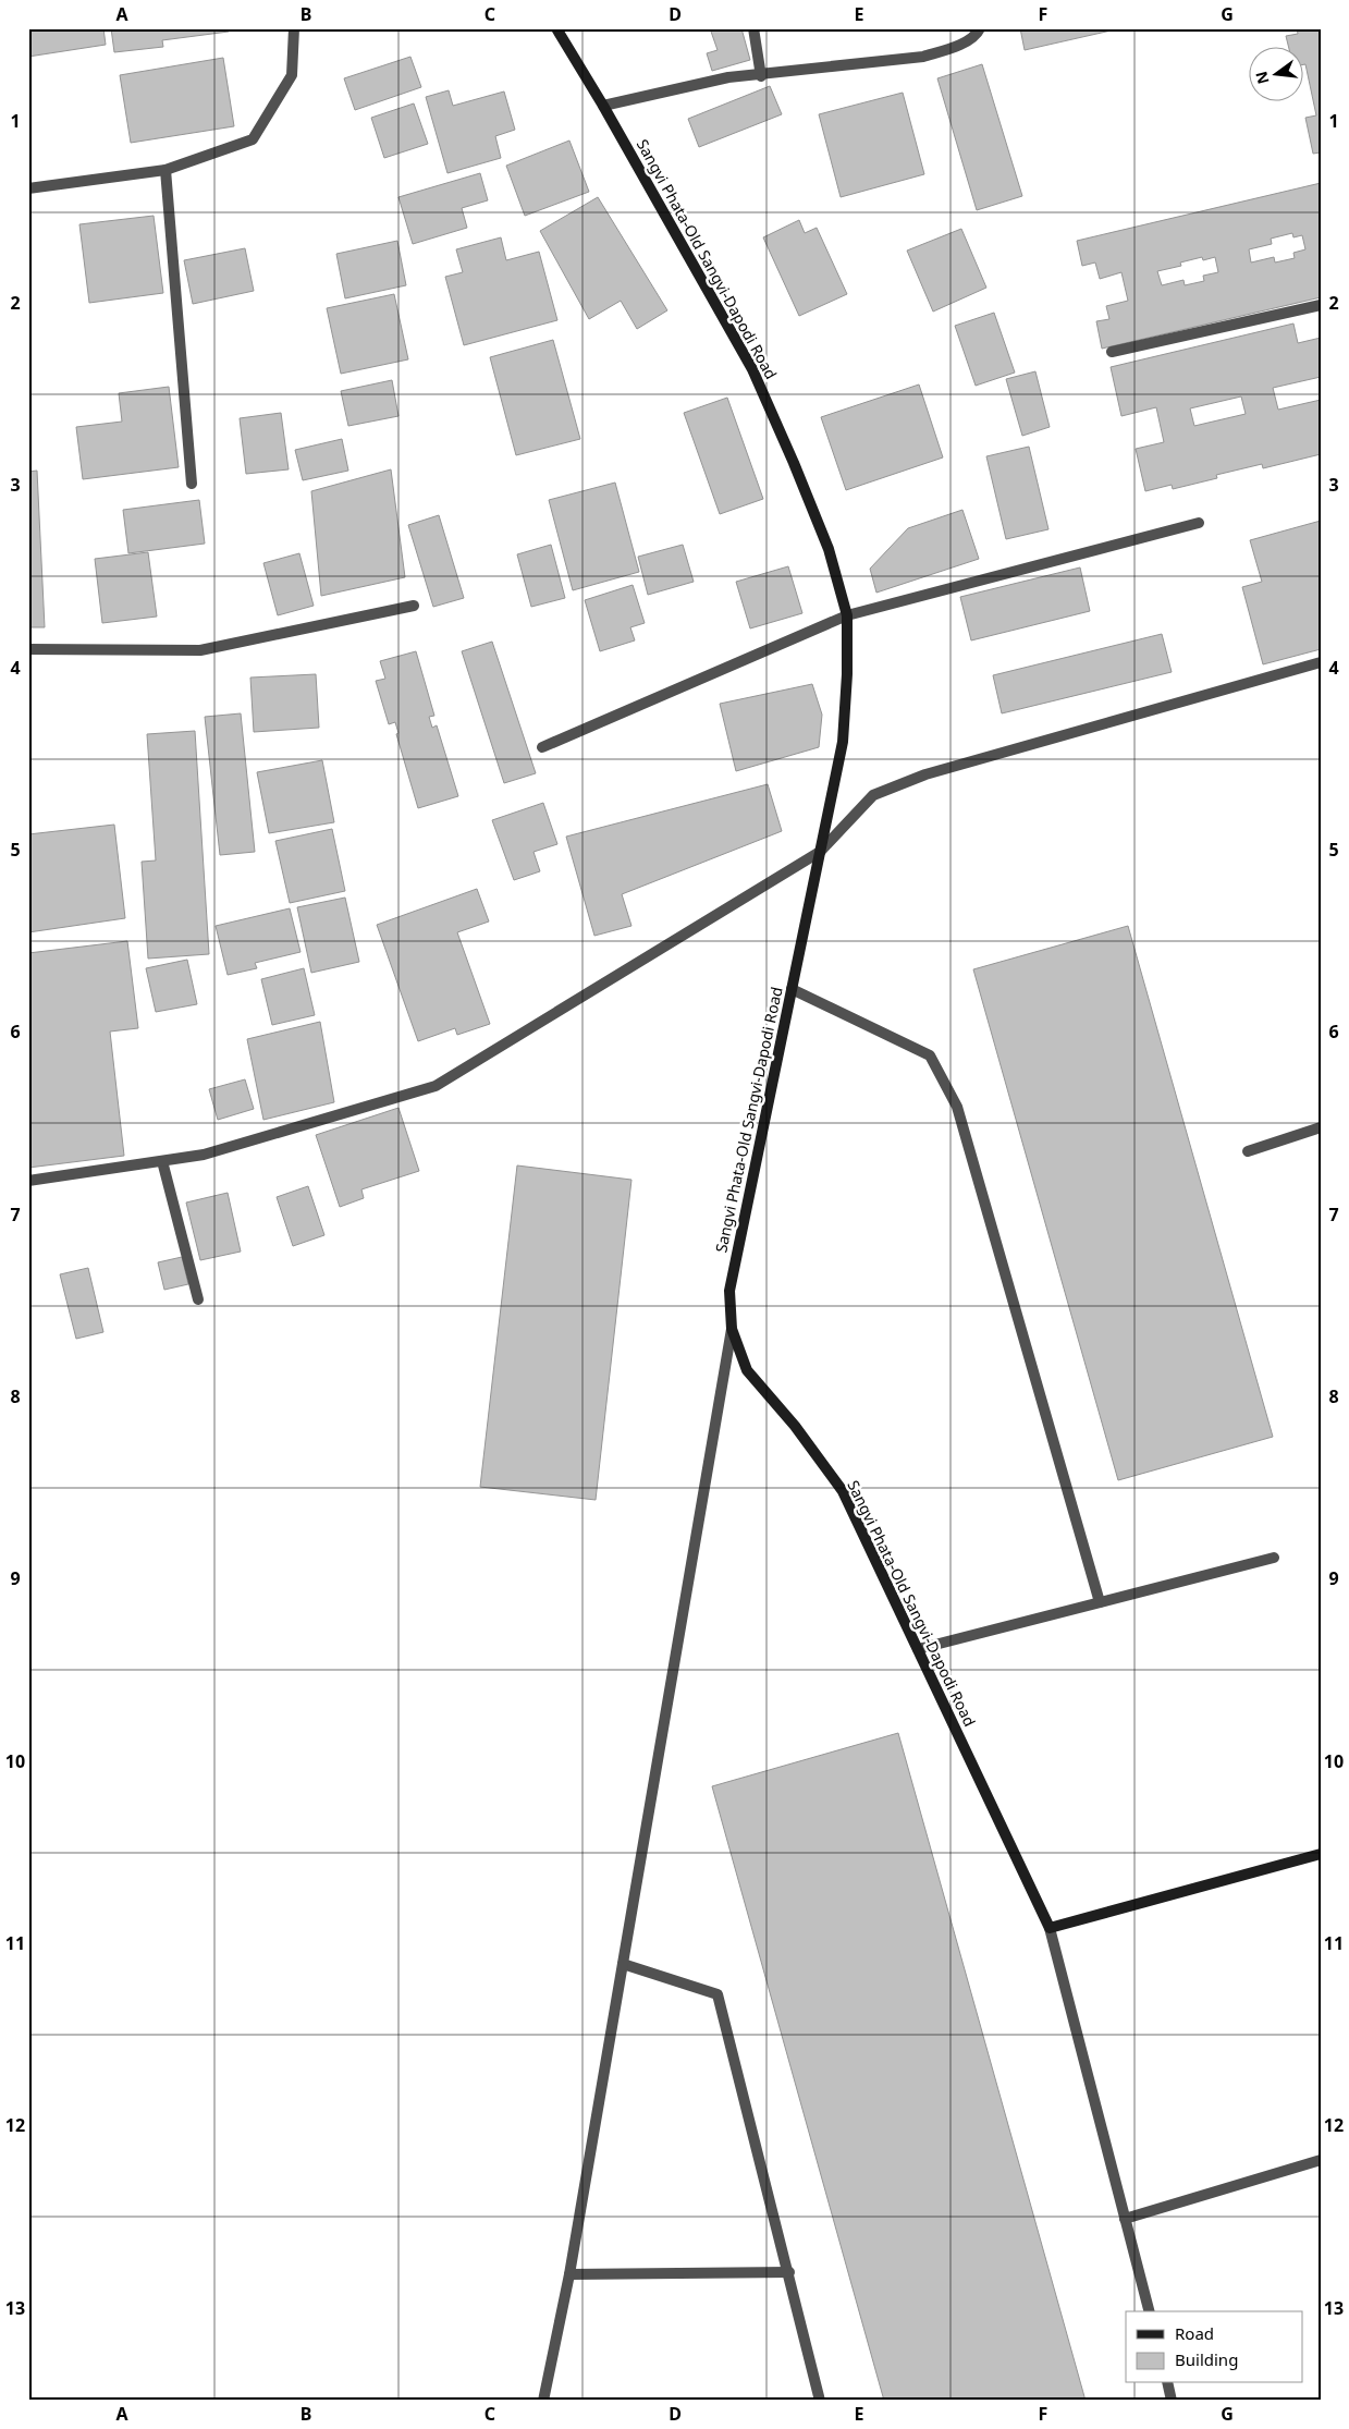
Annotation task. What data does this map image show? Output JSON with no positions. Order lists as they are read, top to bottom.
{
  "streets": {
    "main road": ["Sangvi Phata-Old Sangvi-Dapodi Road"]
  },
  "legend": ["Road", "Building"],
  "north": "left",
  "grid": {
    "columns": [
      "A",
      "B",
      "C",
      "D",
      "E",
      "F",
      "G"
    ],
    "rows": [
      "1",
      "2",
      "3",
      "4",
      "5",
      "6",
      "7",
      "8",
      "9",
      "10",
      "11",
      "12",
      "13"
    ]
  }
}
